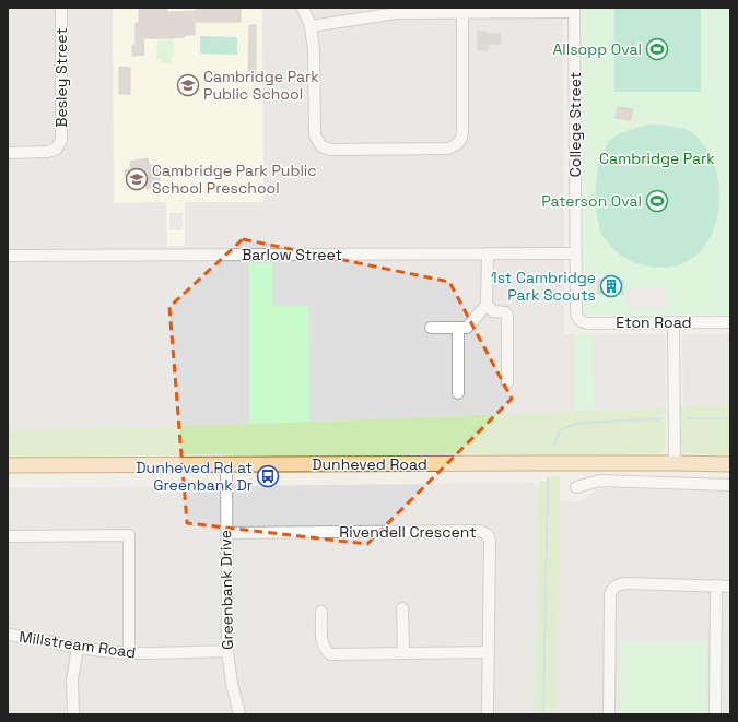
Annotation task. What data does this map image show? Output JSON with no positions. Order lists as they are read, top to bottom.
{
  "streets": {
    "main road": ["Dunheved Road"],
    "street": [
      "Besley Street",
      "College Street",
      "Barlow Street",
      "Eton Road",
      "Rivendell Crescent",
      "Greenbank Drive",
      "Millstream Road"
    ]
  },
  "crossings": [
    ["College Street", "Barlow Street"],
    ["College Street", "Eton Road"],
    ["Dunheved Road", "Greenbank Drive"],
    ["Rivendell Crescent", "Greenbank Drive"],
    ["Greenbank Drive", "Millstream Road"]
  ],
  "parks": ["Cambridge Park"],
  "places": {
    "sports": ["Allsopp Oval", "Paterson Oval"],
    "school or university": ["Cambridge Park Public School", "Cambridge Park Public School Preschool"],
    "building": ["1st Cambridge Park Scouts"],
    "bus stop": ["Dunheved Rd at Greenbank Dr"]
  }
}
